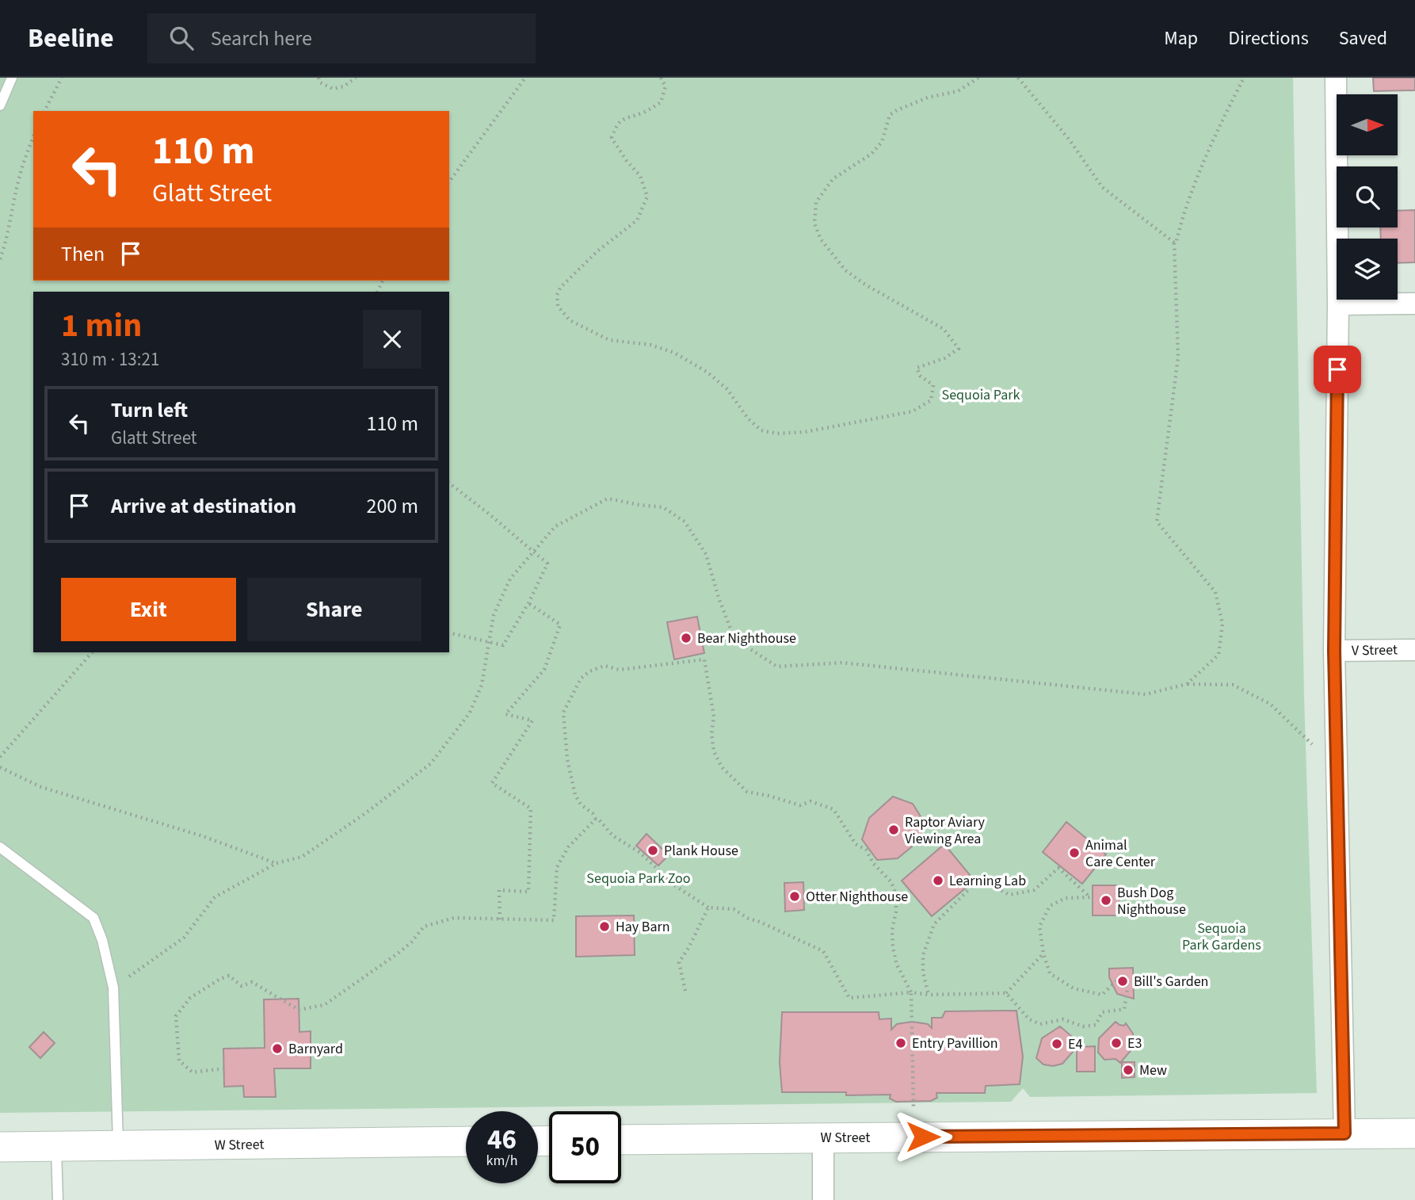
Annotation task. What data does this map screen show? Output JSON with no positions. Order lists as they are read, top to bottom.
{
  "streets": {
    "main road": ["W Street"],
    "street": ["V Street"]
  },
  "parks": ["Sequoia Park", "Sequoia Park Zoo", "Sequoia Park Gardens"],
  "places": [
    "Bear Nighthouse",
    "Raptor Aviary Viewing Area",
    "Plank House",
    "Animal Care Center",
    "Learning Lab",
    "Otter Nighthouse",
    "Bush Dog Nighthouse",
    "Hay Barn",
    "Bill's Garden",
    "Entry Pavillion",
    "E3",
    "E4",
    "Barnyard",
    "Mew"
  ],
  "north": "right",
  "page": {
    "header": "Beeline",
    "search": "Search here",
    "nav": ["Map", "Directions", "Saved"],
    "turn": ["110 m", "Glatt Street"],
    "then": "Then",
    "heading": ["1 min", "310 m · 13:21"],
    "list": [
      {
        "name": "Turn left",
        "note": "Glatt Street",
        "value": "110 m"
      },
      {
        "name": "Arrive at destination",
        "value": "200 m"
      }
    ],
    "buttons": ["Exit", "Share"],
    "speed": "46 km/h",
    "limit": "50"
  }
}
